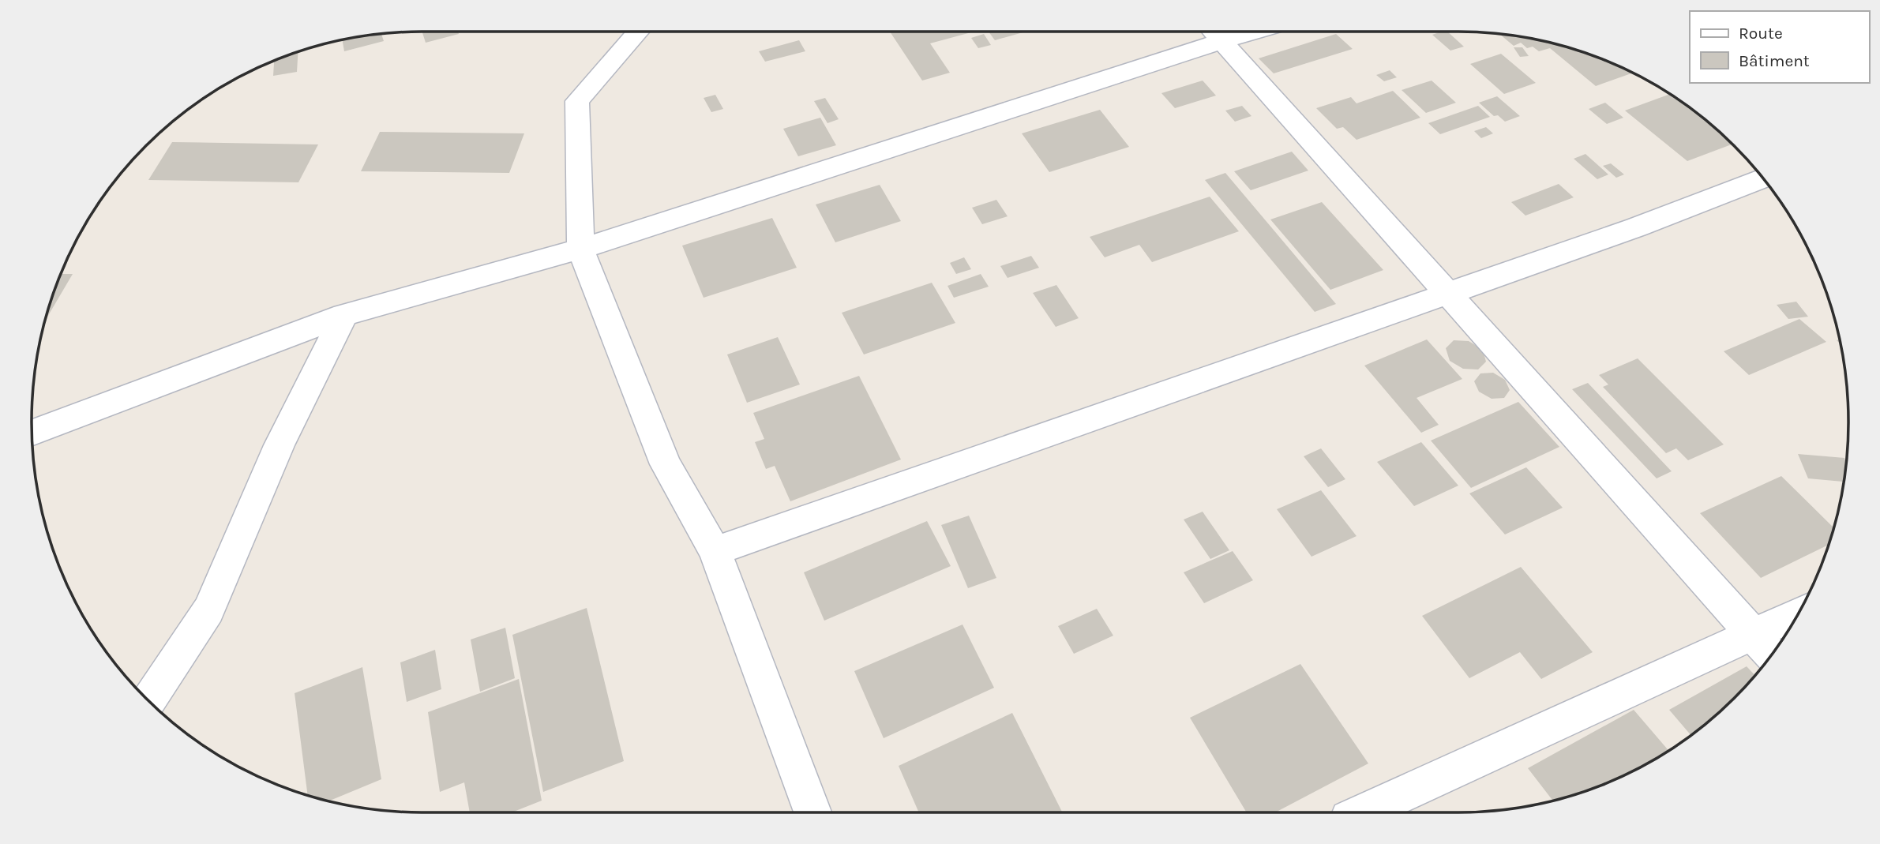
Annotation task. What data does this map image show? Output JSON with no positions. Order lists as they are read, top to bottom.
{
  "legend": ["Route", "Bâtiment"]
}
